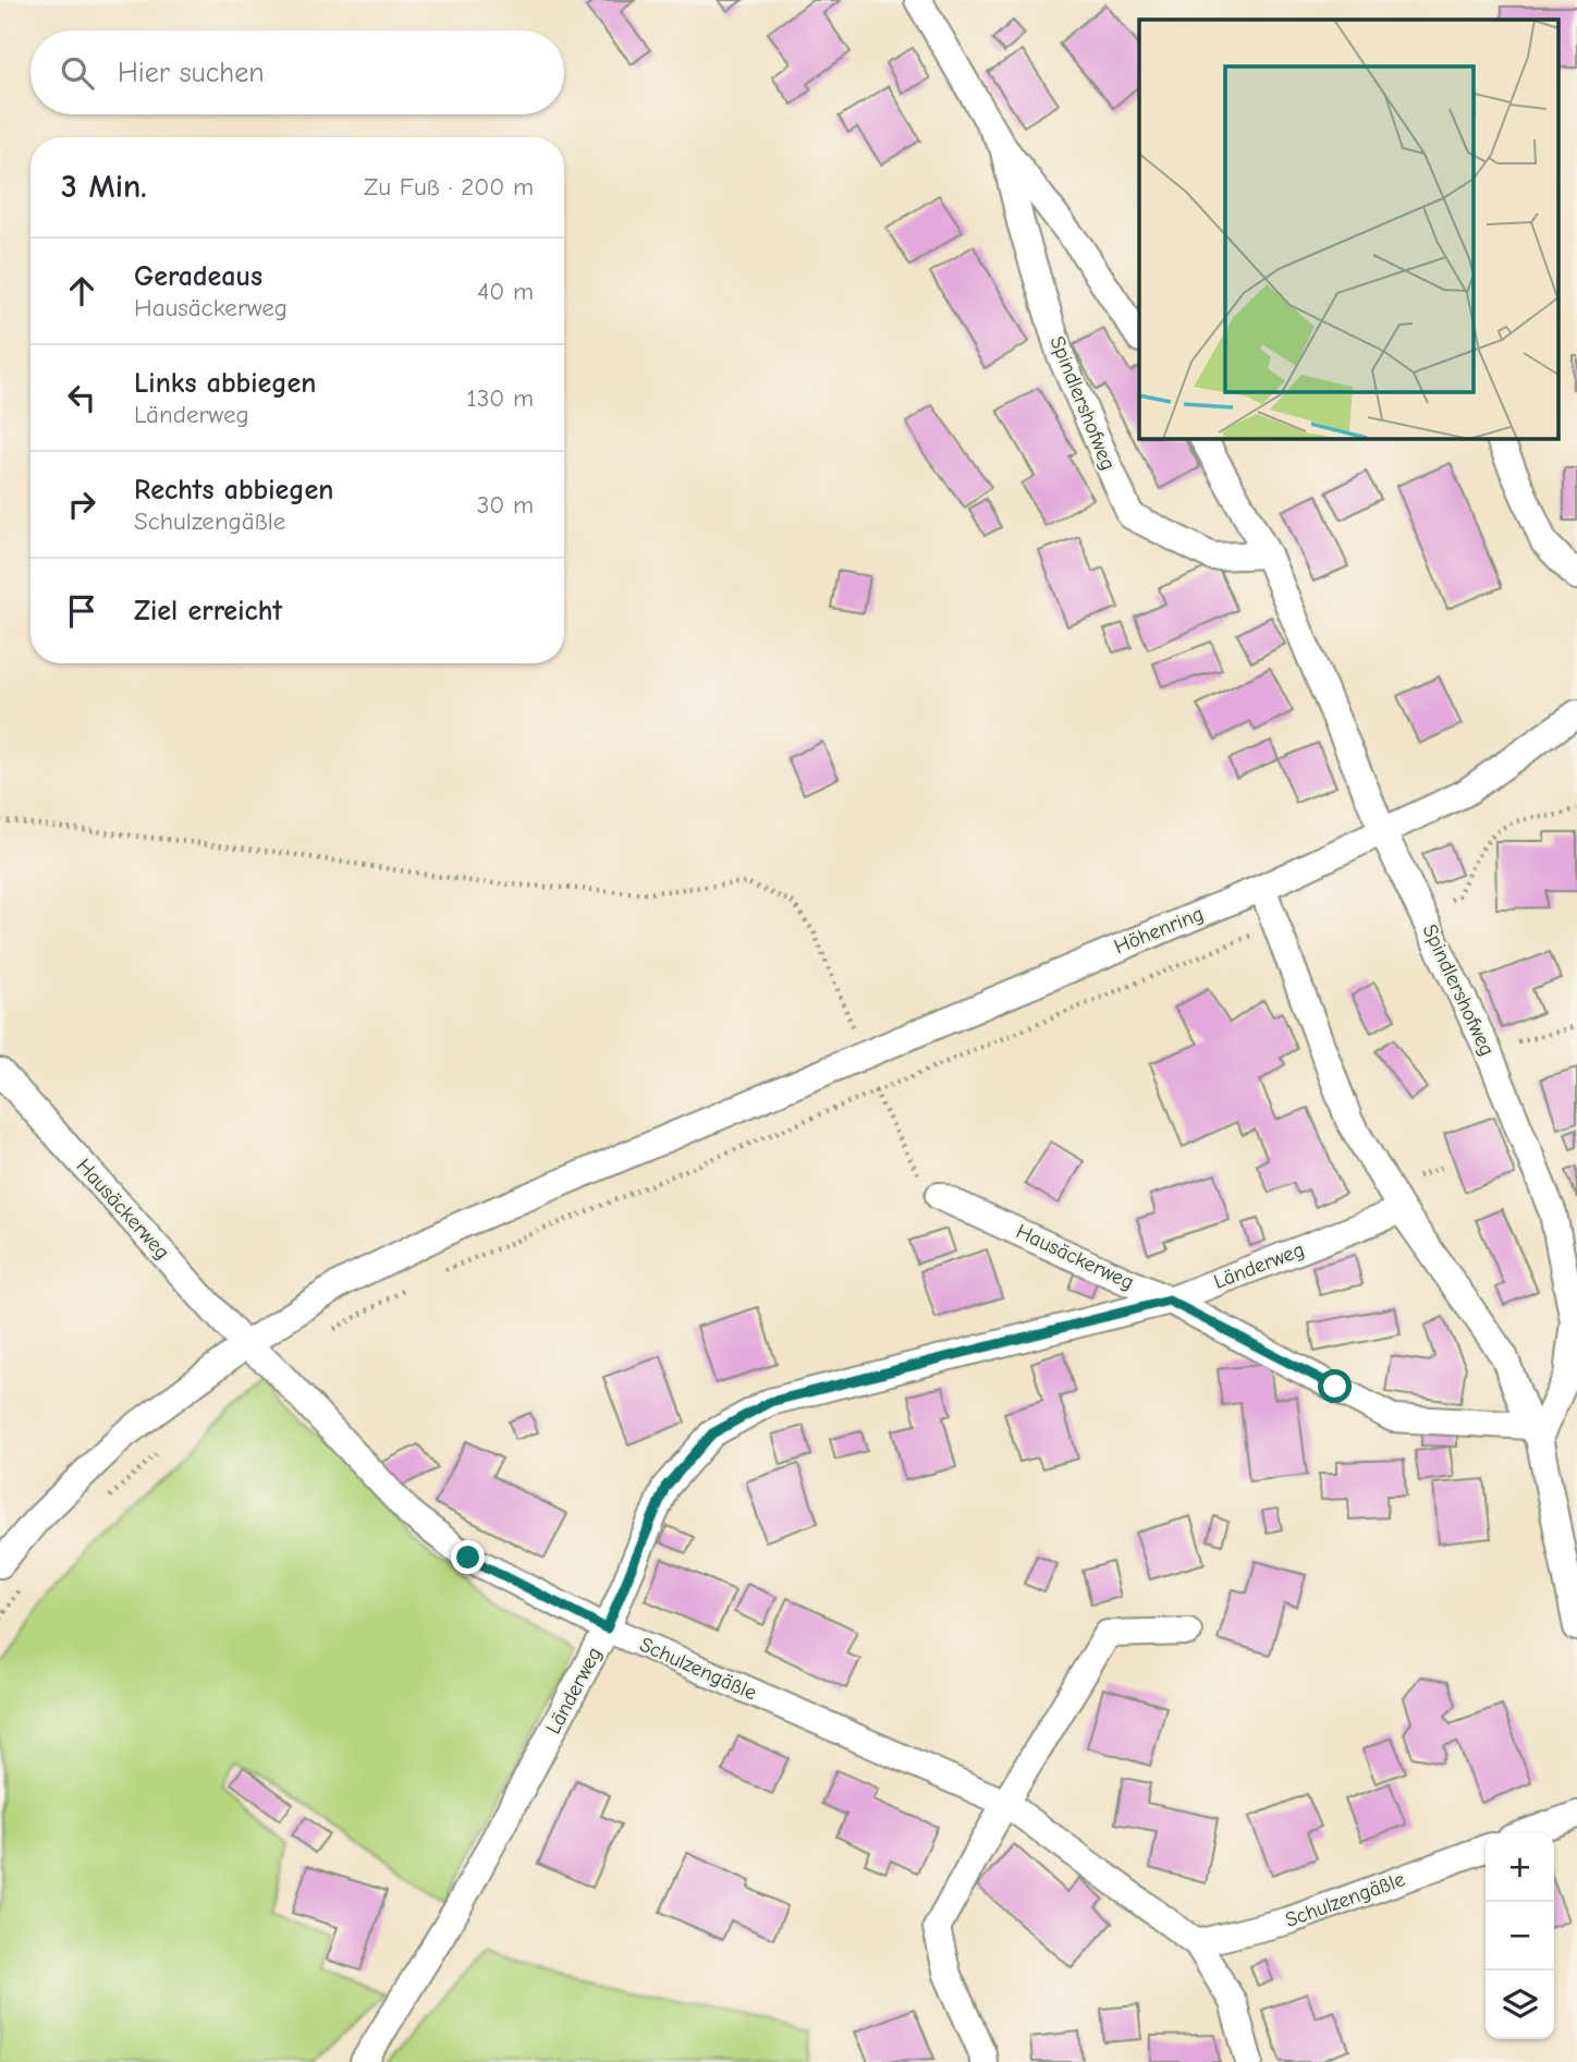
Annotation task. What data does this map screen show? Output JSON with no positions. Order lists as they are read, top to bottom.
{
  "streets": {
    "street": [
      "Spindlershofweg",
      "Höhenring",
      "Hausäckerweg",
      "Länderweg",
      "Schulzengäßle"
    ]
  },
  "crossings": [
    ["Spindlershofweg", "Höhenring"],
    ["Spindlershofweg", "Hausäckerweg"],
    ["Höhenring", "Hausäckerweg"],
    ["Höhenring", "Schulzengäßle"],
    ["Hausäckerweg", "Länderweg"],
    ["Hausäckerweg", "Schulzengäßle"],
    ["Länderweg", "Schulzengäßle"]
  ],
  "page": {
    "search": "Hier suchen",
    "heading": ["3 Min.", "Zu Fuß · 200 m"],
    "list": [
      ["Geradeaus", "Hausäckerweg", "40 m"],
      ["Links abbiegen", "Länderweg", "130 m"],
      ["Rechts abbiegen", "Schulzengäßle", "30 m"],
      "Ziel erreicht"
    ],
    "map_buttons": ["+", "−"]
  }
}
